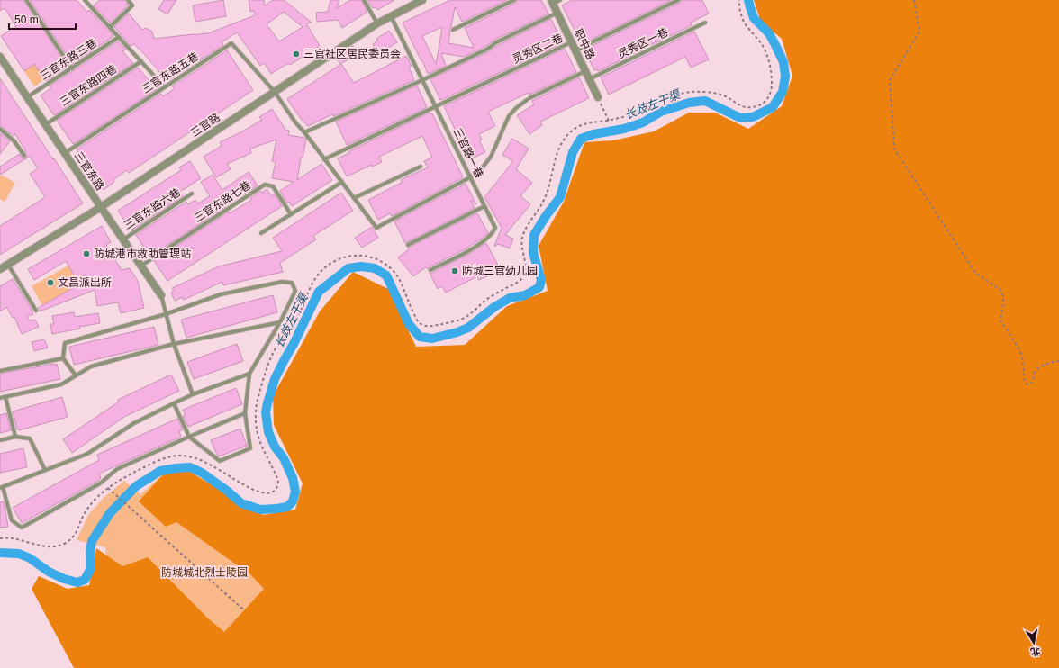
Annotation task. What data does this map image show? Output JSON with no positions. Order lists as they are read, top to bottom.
{
  "streets": {
    "street": ["职中路", "三官路", "三官东路"],
    "lane": [
      "灵秀区一巷",
      "灵秀区二巷",
      "三官东路三巷",
      "三官东路五巷",
      "三官东路四巷",
      "三官路一巷",
      "三官东路七巷",
      "三官东路六巷"
    ]
  },
  "crossings": [
    ["灵秀区一巷", "职中路"],
    ["职中路", "灵秀区二巷"],
    ["灵秀区二巷", "三官路一巷"],
    ["三官东路三巷", "三官东路"],
    ["三官东路五巷", "三官路"],
    ["三官东路五巷", "三官东路"],
    ["三官东路四巷", "三官东路"],
    ["三官路", "三官路一巷"],
    ["三官路", "三官东路"],
    ["三官东路", "三官东路七巷"],
    ["三官东路", "三官东路六巷"]
  ],
  "water": ["长歧左干渠"],
  "parks": ["防城城北烈士陵园"],
  "places": [
    "三官社区居民委员会",
    "防城港市救助管理站",
    "防城三官幼儿园",
    "文昌派出所"
  ],
  "scale_bar": "50 m",
  "north": "bottom"
}
